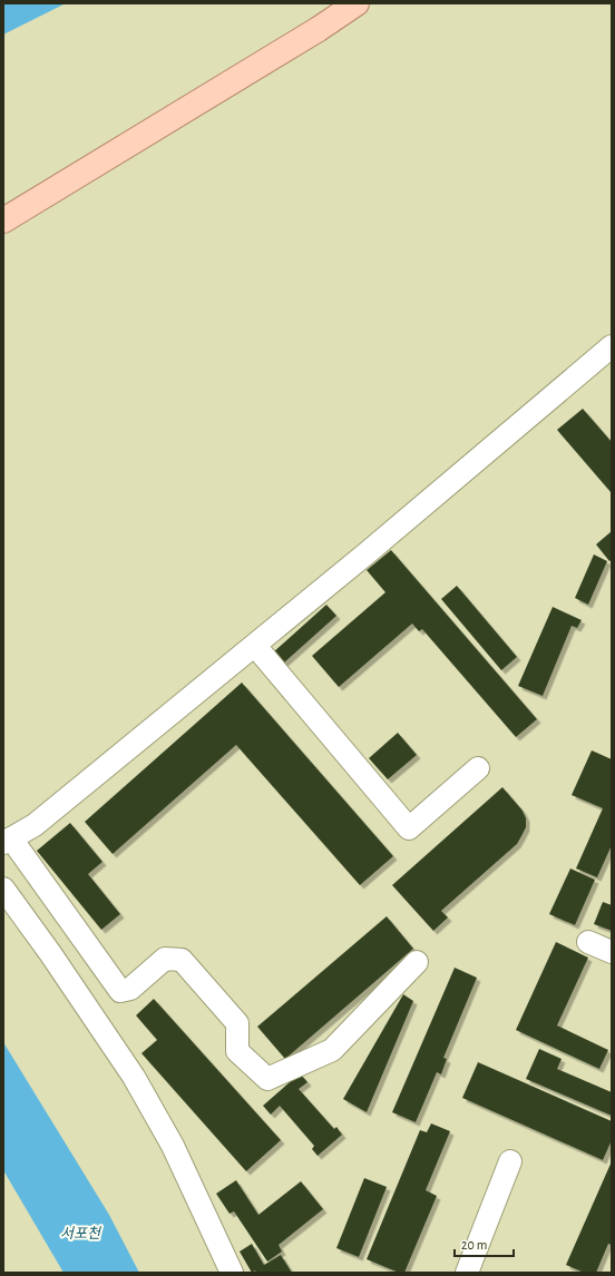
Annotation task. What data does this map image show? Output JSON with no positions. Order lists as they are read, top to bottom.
{
  "water": ["서포천"],
  "scale_bar": "20 m"
}
